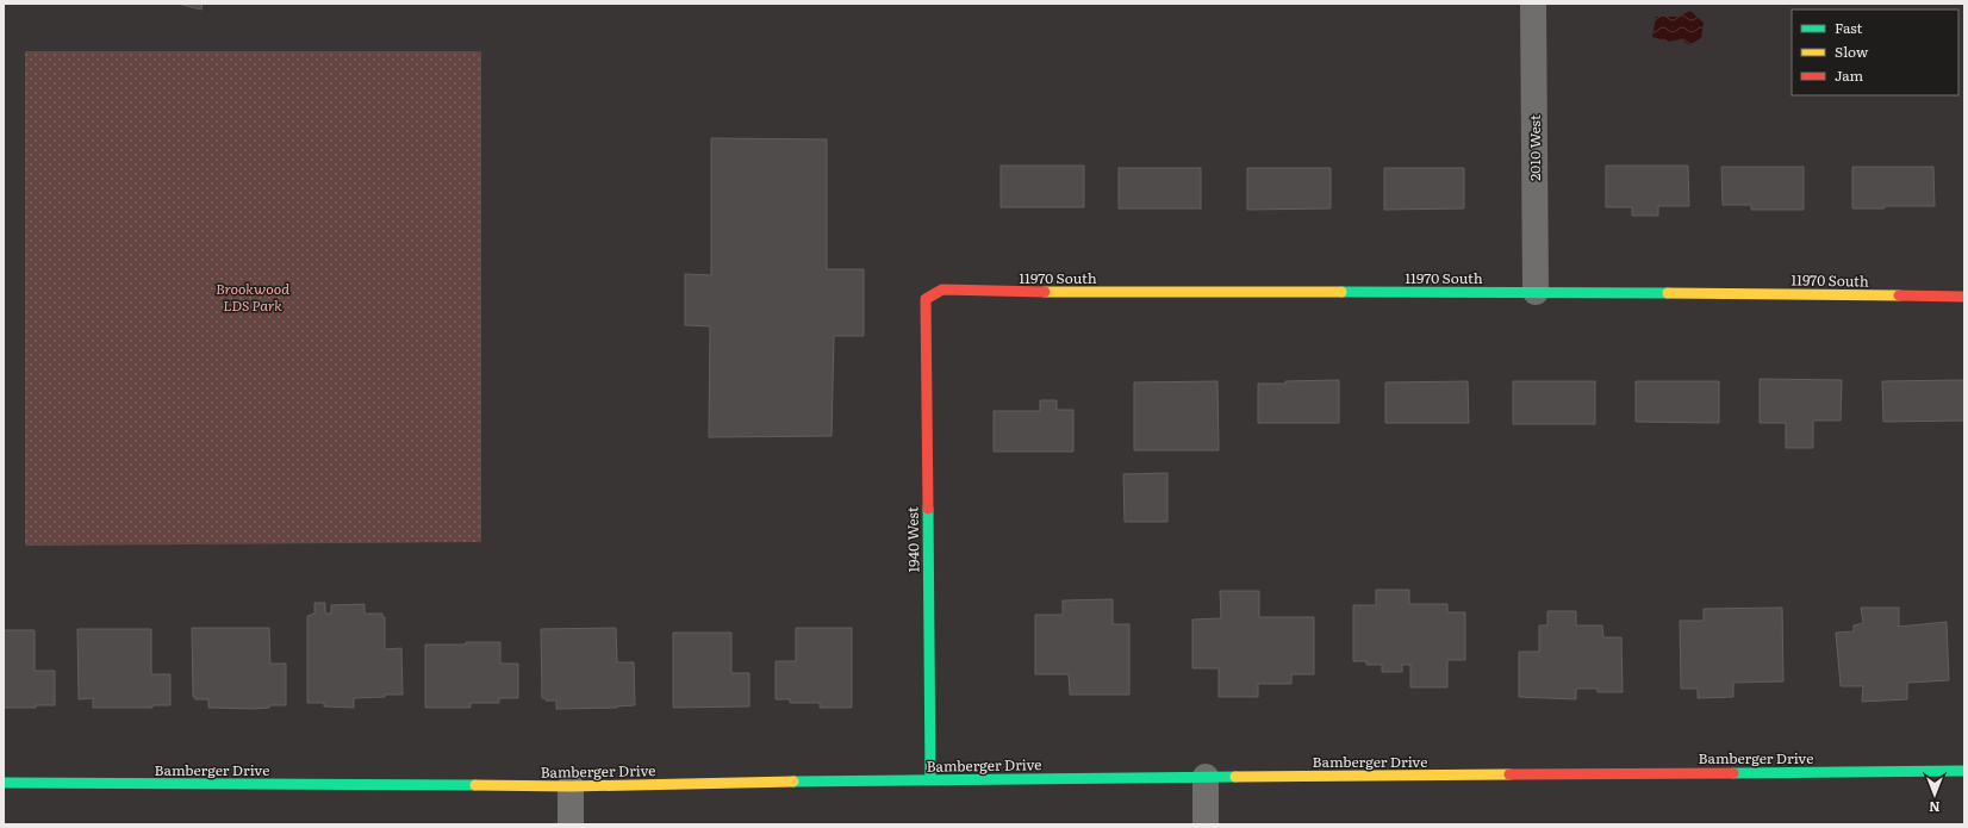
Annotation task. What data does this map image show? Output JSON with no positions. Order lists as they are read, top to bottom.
{
  "streets": {
    "street": [
      "2010 West",
      "11970 South",
      "1940 West",
      "Bamberger Drive"
    ]
  },
  "crossings": [
    ["2010 West", "11970 South"],
    ["11970 South", "1940 West"],
    ["1940 West", "Bamberger Drive"]
  ],
  "parks": ["Brookwood LDS Park"],
  "legend": ["Fast", "Slow", "Jam"],
  "north": "bottom"
}
